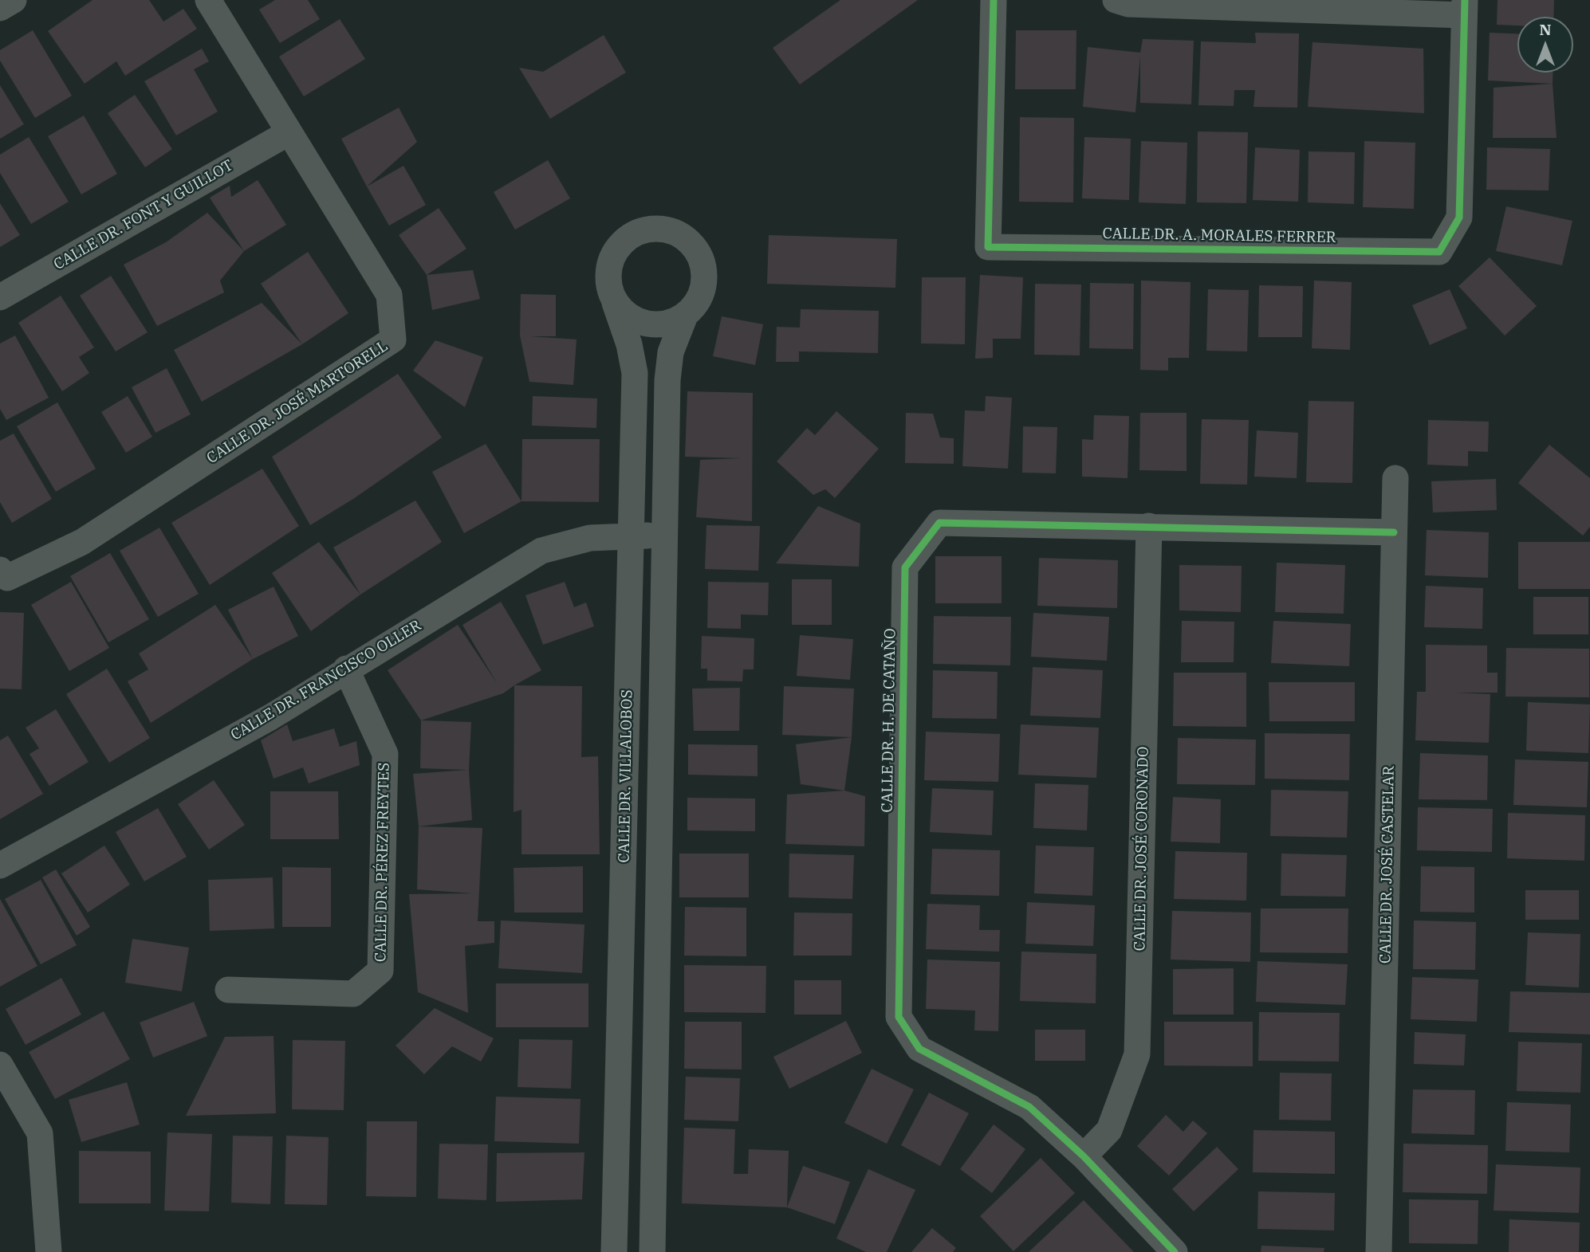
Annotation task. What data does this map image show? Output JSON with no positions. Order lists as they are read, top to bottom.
{
  "streets": {
    "street": [
      "CALLE DR. FONT Y GUILLOT",
      "CALLE DR. A. MORALES FERRER",
      "CALLE DR. JOSÉ MARTORELL",
      "CALLE DR. FRANCISCO OLLER",
      "CALLE DR. H. DE CATAÑO",
      "CALLE DR. VILLALOBOS",
      "CALLE DR. JOSÉ CORONADO",
      "CALLE DR. PÉREZ FREYTES",
      "CALLE DR. JOSÉ CASTELAR"
    ]
  },
  "crossings": [
    ["CALLE DR. FONT Y GUILLOT", "CALLE DR. JOSÉ MARTORELL"],
    ["CALLE DR. FRANCISCO OLLER", "CALLE DR. VILLALOBOS"],
    ["CALLE DR. FRANCISCO OLLER", "CALLE DR. PÉREZ FREYTES"],
    ["CALLE DR. H. DE CATAÑO", "CALLE DR. JOSÉ CORONADO"],
    ["CALLE DR. H. DE CATAÑO", "CALLE DR. JOSÉ CASTELAR"]
  ],
  "north": "top"
}
